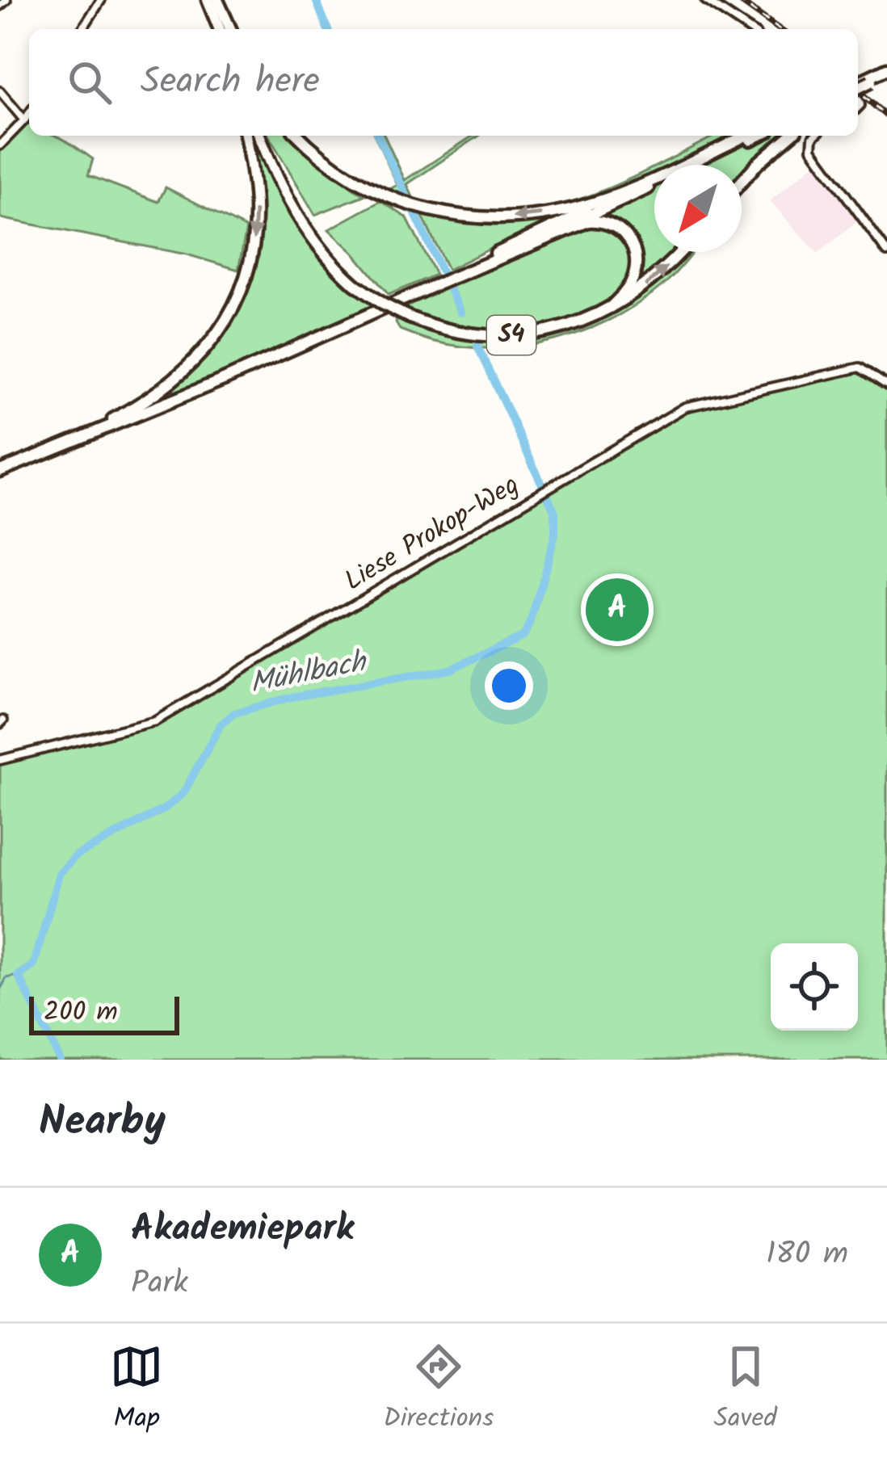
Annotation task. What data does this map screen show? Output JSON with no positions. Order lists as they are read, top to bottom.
{
  "streets": {
    "highway": ["S4"],
    "street": ["Liese Prokop-Weg"]
  },
  "water": ["Mühlbach"],
  "scale_bar": "200 m",
  "north": "bottom left",
  "page": {
    "search": "Search here",
    "pins": "A",
    "scale": "200 m",
    "heading": "Nearby",
    "list": [
      {
        "mark": "A",
        "name": "Akademiepark",
        "note": "Park",
        "value": "180 m"
      }
    ],
    "nav": ["Map", "Directions", "Saved"]
  }
}
